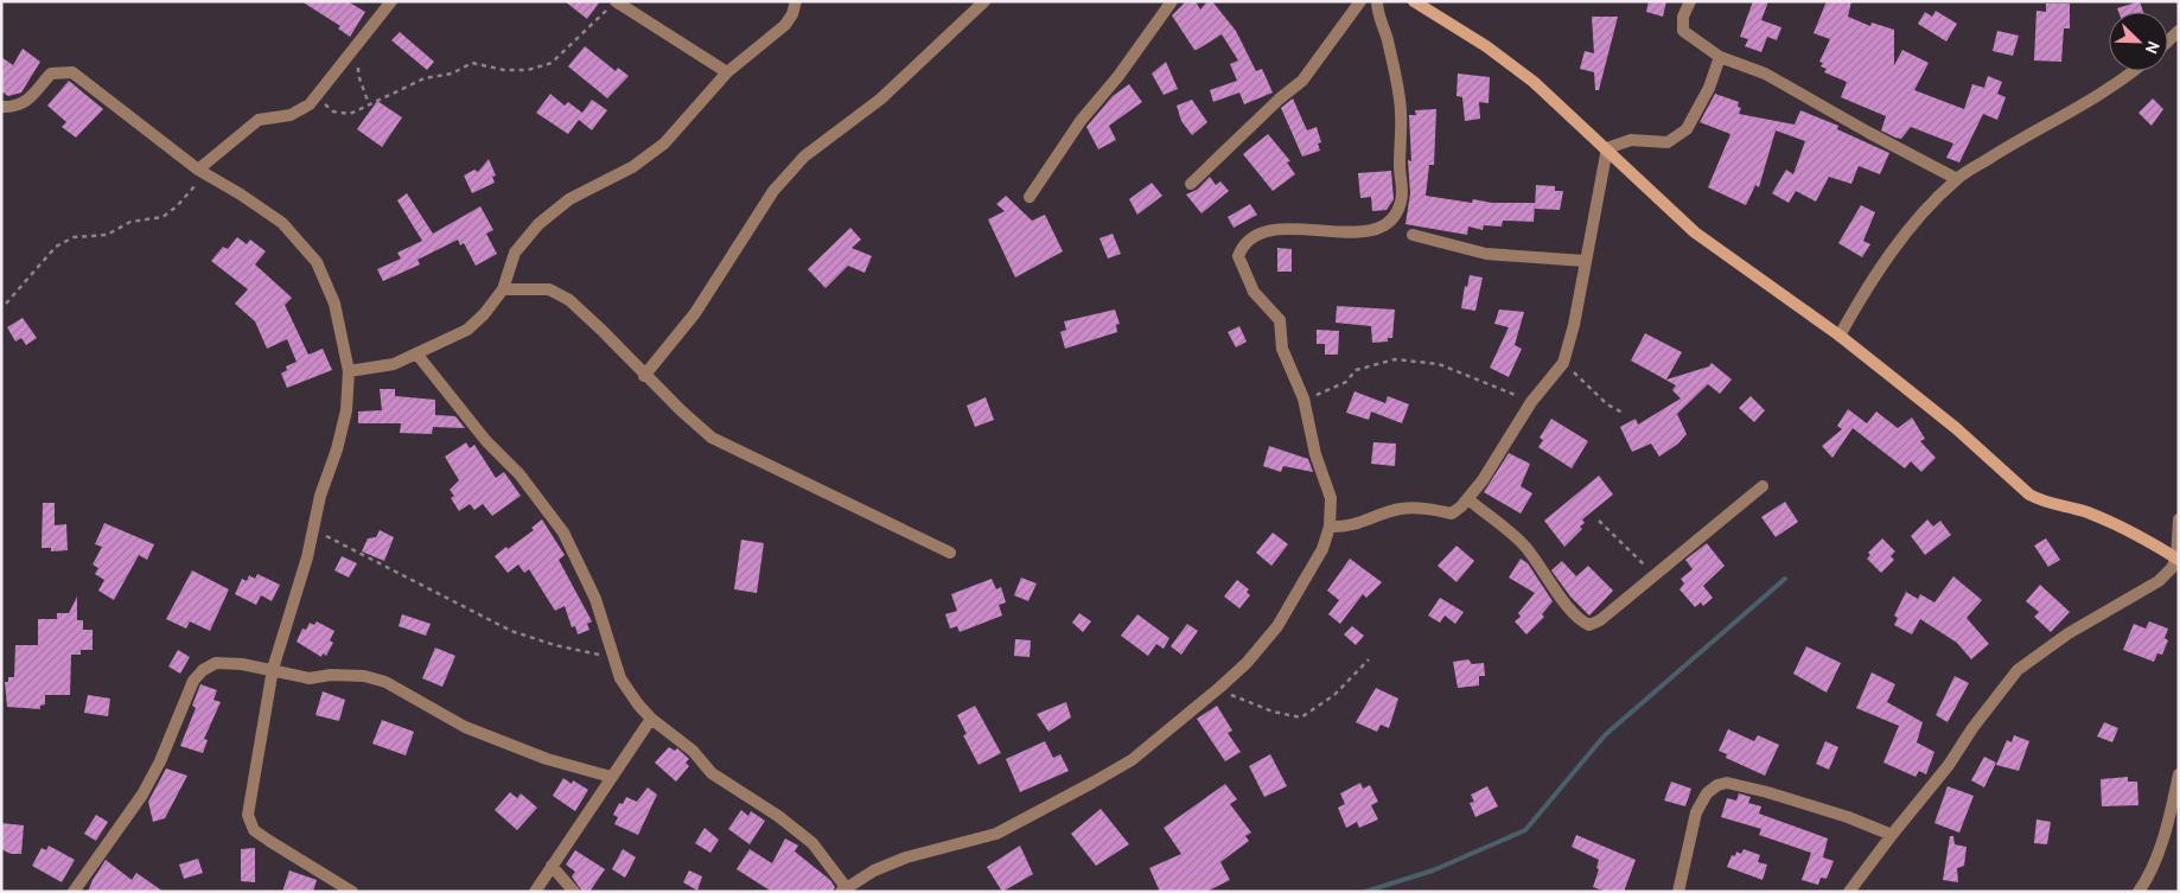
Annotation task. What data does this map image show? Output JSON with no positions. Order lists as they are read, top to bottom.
{
  "north": "bottom right"
}
